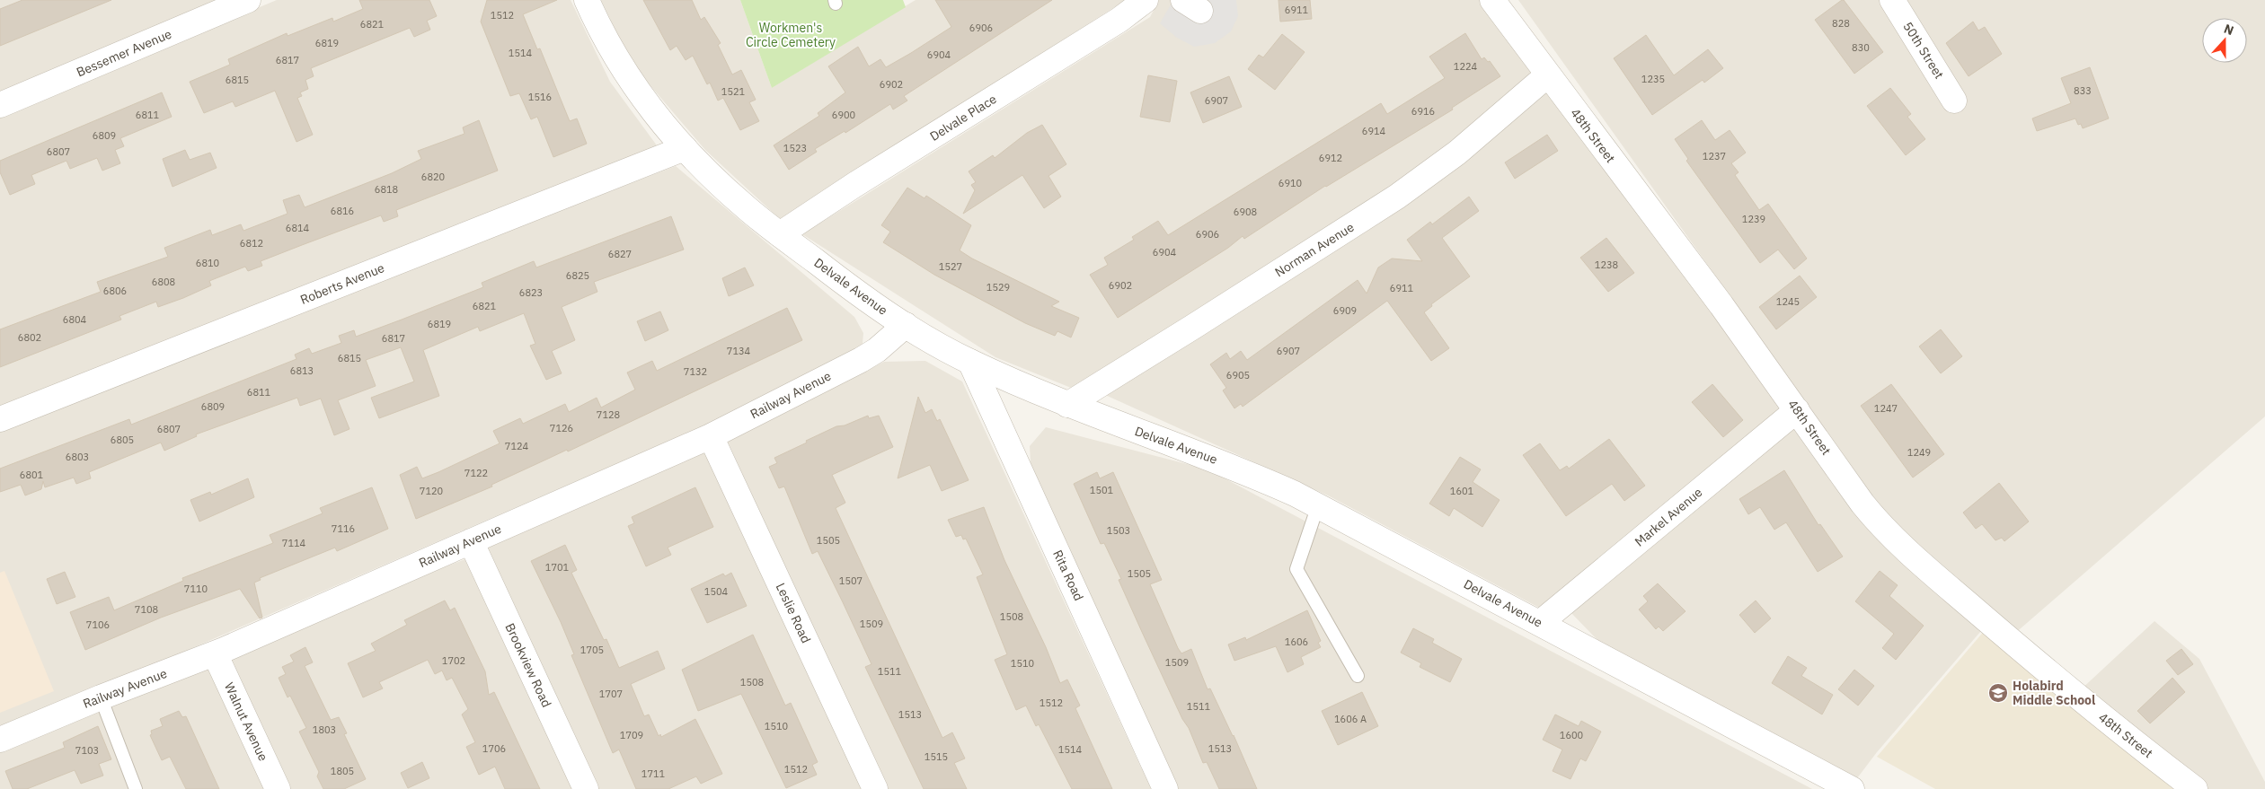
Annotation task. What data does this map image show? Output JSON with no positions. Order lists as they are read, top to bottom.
{
  "streets": {
    "street": [
      "50th Street",
      "Bessemer Avenue",
      "Delvale Place",
      "48th Street",
      "Norman Avenue",
      "Roberts Avenue",
      "Delvale Avenue",
      "Railway Avenue",
      "Markel Avenue",
      "Rita Road",
      "Leslie Road",
      "Brookview Road",
      "Walnut Avenue"
    ]
  },
  "crossings": [
    ["Delvale Place", "Delvale Avenue"],
    ["48th Street", "Norman Avenue"],
    ["48th Street", "Markel Avenue"],
    ["Norman Avenue", "Delvale Avenue"],
    ["Roberts Avenue", "Delvale Avenue"],
    ["Delvale Avenue", "Railway Avenue"],
    ["Delvale Avenue", "Markel Avenue"],
    ["Delvale Avenue", "Rita Road"],
    ["Railway Avenue", "Leslie Road"],
    ["Railway Avenue", "Brookview Road"],
    ["Railway Avenue", "Walnut Avenue"]
  ],
  "parks": ["Workmen's Circle Cemetery"],
  "places": {
    "school or university": ["Holabird Middle School"]
  },
  "house_numbers": [
    "6911",
    "1512",
    "828",
    "6821",
    "6906",
    "6819",
    "830",
    "1514",
    "6904",
    "6817",
    "1224",
    "1235",
    "6815",
    "6902",
    "833",
    "1521",
    "1516",
    "6907",
    "6916",
    "6811",
    "6900",
    "6914",
    "6809",
    "1523",
    "6807",
    "1237",
    "6912",
    "6820",
    "6910",
    "6818",
    "6816",
    "6908",
    "1239",
    "6814",
    "6906",
    "6812",
    "6904",
    "6827",
    "6810",
    "1238",
    "1527",
    "6825",
    "6808",
    "6902",
    "1529",
    "6911",
    "6806",
    "6823",
    "1245",
    "6821",
    "6909",
    "6804",
    "6819",
    "6802",
    "6817",
    "7134",
    "6907",
    "6815",
    "6813",
    "7132",
    "6905",
    "6811",
    "6809",
    "1247",
    "7128",
    "7126",
    "6807",
    "6805",
    "7124",
    "1249",
    "6803",
    "7122",
    "6801",
    "1501",
    "7120",
    "1601",
    "7116",
    "1503",
    "1505",
    "7114",
    "1701",
    "1505",
    "1507",
    "7110",
    "1504",
    "7108",
    "1508",
    "1509",
    "7106",
    "1606",
    "1705",
    "1702",
    "1509",
    "1510",
    "1511",
    "1508",
    "1707",
    "1512",
    "1511",
    "1513",
    "1606 A",
    "1510",
    "1803",
    "1709",
    "1600",
    "1706",
    "1513",
    "1514",
    "7103",
    "1515",
    "1512",
    "1805",
    "1711"
  ],
  "north": "top"
}
